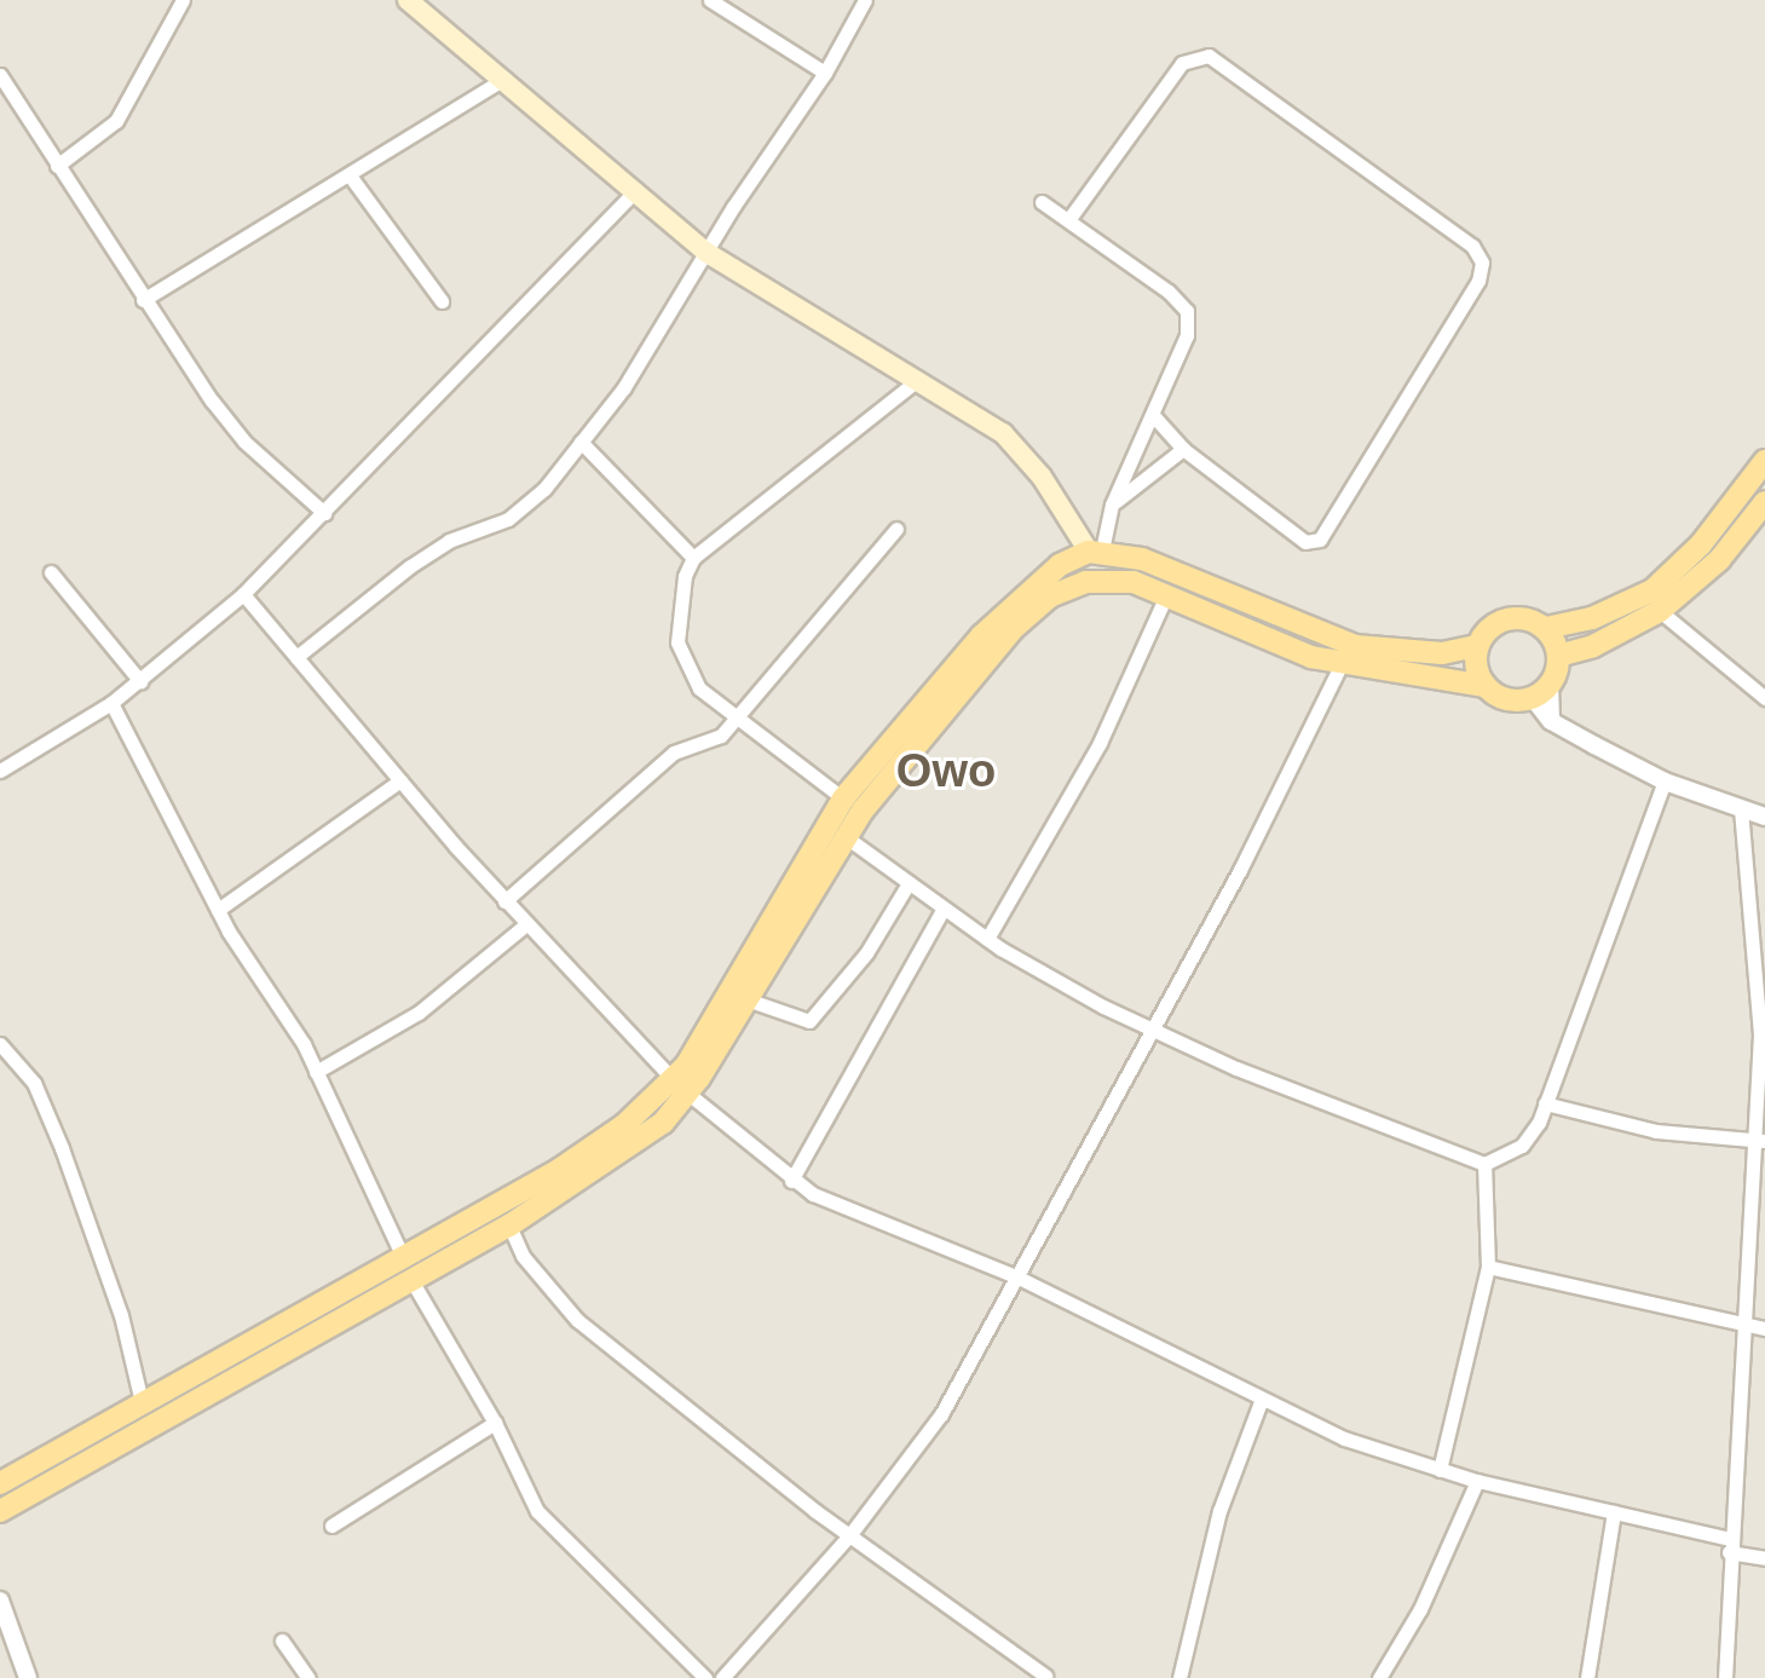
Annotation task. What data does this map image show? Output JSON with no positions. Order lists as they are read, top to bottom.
{
  "districts": ["Owo"]
}
